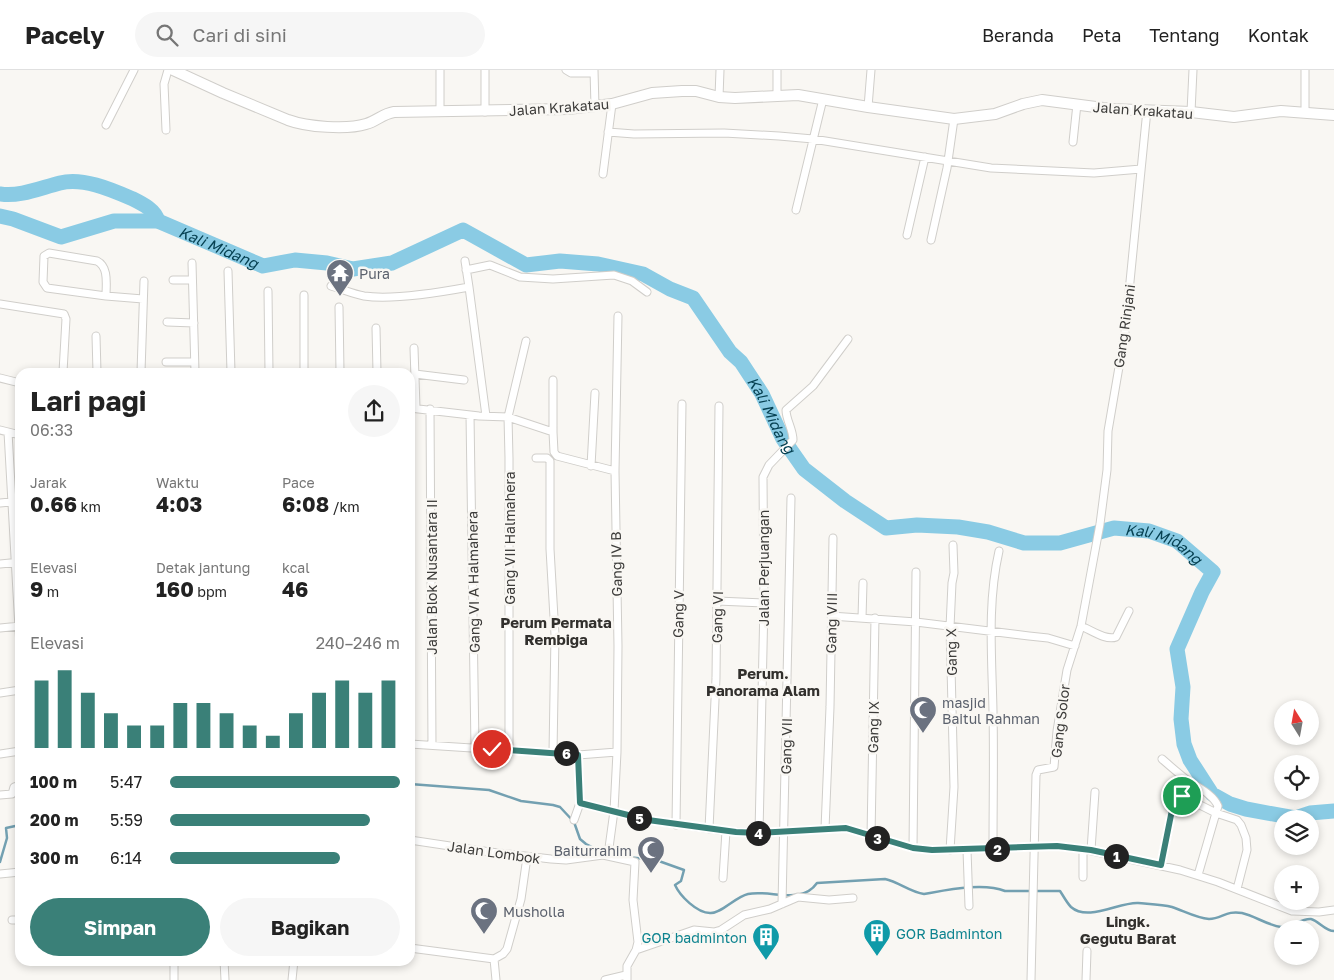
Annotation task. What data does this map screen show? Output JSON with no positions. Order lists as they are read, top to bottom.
{
  "streets": {
    "street": [
      "Jalan Krakatau",
      "Gang Rinjani",
      "Gang VII Halmahera",
      "Gang IV B",
      "Jalan Perjuangan",
      "Jalan Blok Nusantara II",
      "Gang VI A Halmahera",
      "Gang V",
      "Gang VI",
      "Gang VIII",
      "Gang X",
      "Gang Solor",
      "Gang IX",
      "Gang VII",
      "Jalan Lombok"
    ]
  },
  "crossings": [
    ["Jalan Krakatau", "Gang Rinjani"],
    ["Gang Rinjani", "Gang Solor"],
    ["Gang IV B", "Jalan Lombok"]
  ],
  "districts": ["Perum Permata Rembiga", "Perum. Panorama Alam", "Lingk. Gegutu Barat"],
  "water": ["Kali Midang"],
  "places": {
    "temple": ["Pura"],
    "mosque": ["masjid Baitul Rahman", "Baiturrahim", "Musholla"],
    "building": ["GOR Badminton", "GOR badminton"]
  },
  "north": "top",
  "page": {
    "header": "Pacely",
    "search": "Cari di sini",
    "nav": [
      "Beranda",
      "Peta",
      "Tentang",
      "Kontak"
    ],
    "heading": ["Lari pagi", "06:33"],
    "stats": [
      ["Jarak", "0.66 km"],
      ["Waktu", "4:03"],
      ["Pace", "6:08 /km"],
      ["Elevasi", "9 m"],
      ["Detak jantung", "160 bpm"],
      ["kcal", "46"]
    ],
    "chart": ["Elevasi", "240–246 m"],
    "map_buttons": ["+", "−"],
    "pins": [
      "6",
      "5",
      "4",
      "3",
      "2",
      "1"
    ],
    "list": [
      {
        "name": "100 m",
        "note": "5:47"
      },
      {
        "name": "200 m",
        "note": "5:59"
      },
      {
        "name": "300 m",
        "note": "6:14"
      }
    ],
    "buttons": ["Simpan", "Bagikan"]
  }
}
